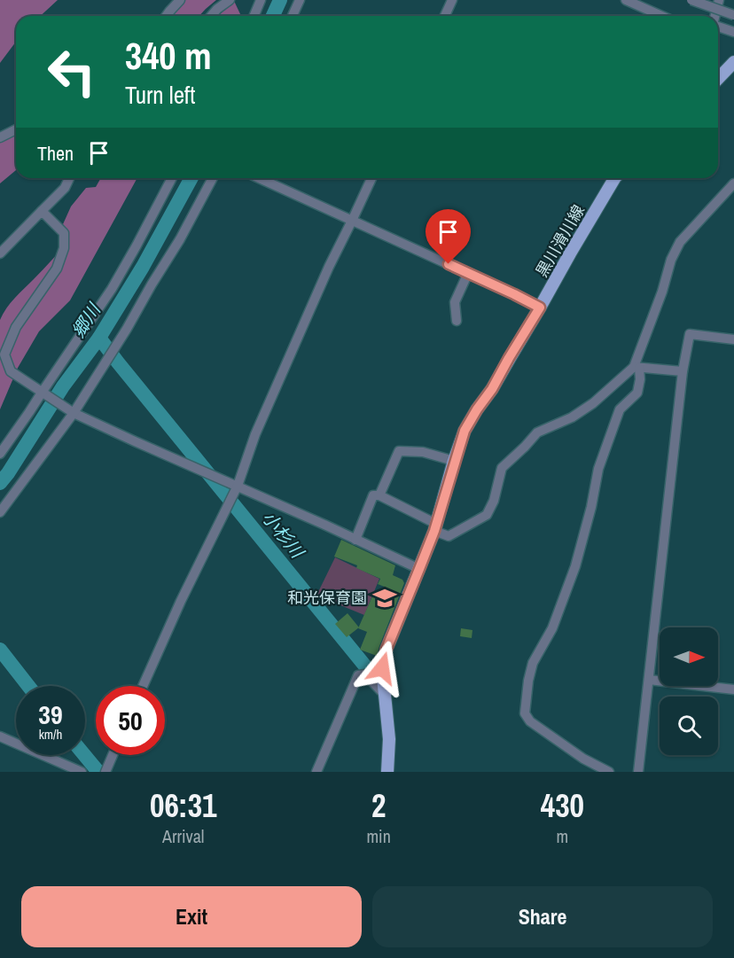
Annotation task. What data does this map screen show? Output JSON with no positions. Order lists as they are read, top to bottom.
{
  "streets": {
    "main road": ["黒川滑川線"]
  },
  "water": ["郷川", "小杉川"],
  "places": {
    "school or university": ["和光保育園"]
  },
  "north": "right",
  "page": {
    "turn": ["340 m", "Turn left"],
    "then": "Then",
    "speed": "39 km/h",
    "limit": "50",
    "eta": [
      "06:31",
      "Arrival",
      "2",
      "min",
      "430",
      "m"
    ],
    "buttons": ["Exit", "Share"]
  }
}
